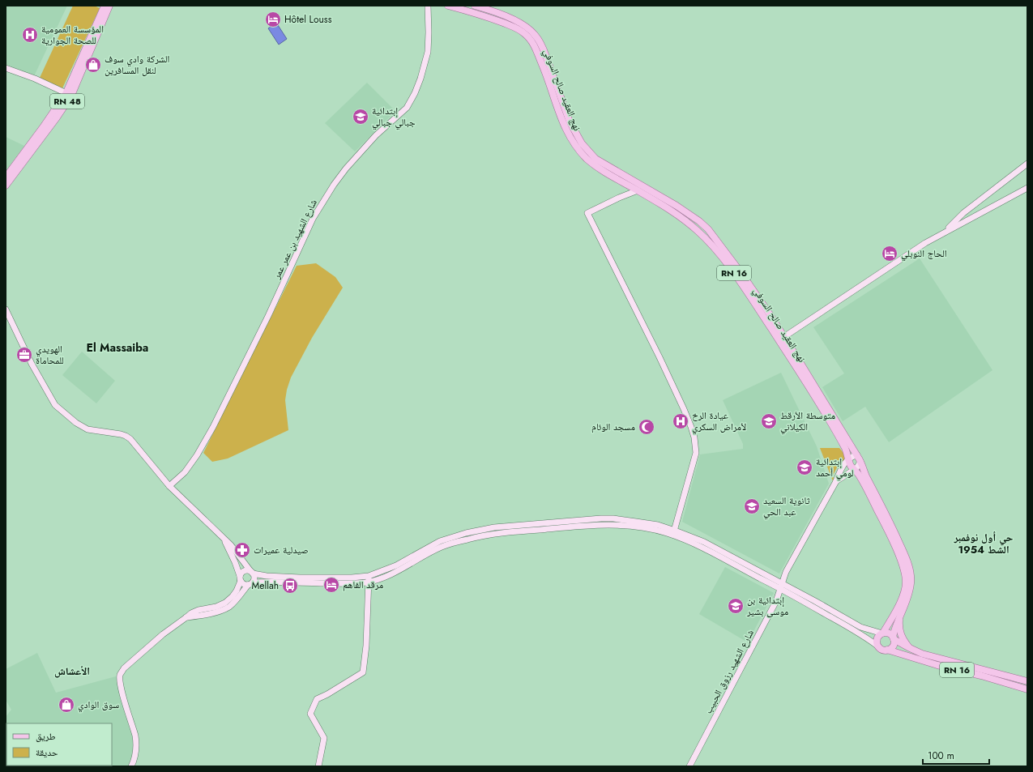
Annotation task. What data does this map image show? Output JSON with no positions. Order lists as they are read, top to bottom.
{
  "streets": {
    "main road": ["نهج العقيد صالح السوفي", "RN 48", "RN 16"],
    "street": ["شارع الشهيد بن عمر عمر", "شارع الشهيد رزوق الحبيب"]
  },
  "crossings": [
    ["نهج العقيد صالح السوفي", "RN 16"],
    ["نهج العقيد صالح السوفي", "شارع الشهيد رزوق الحبيب"]
  ],
  "districts": ["El Massaiba", "حي أول نوفمبر 1954 الشط", "الأعشاش"],
  "places": {
    "hotel": ["Hôtel Louss", "الحاج النوبلي", "مرقد الفاهم"],
    "hospital": ["المؤسسة العمومية للصحة الجوارية", "عيادة الرخ لأمراض السكري"],
    "shop": ["الشركة وادي سوف لنقل المسافرين", "سوق الوادي"],
    "school or university": [
      "إبتدائية جبالي جبالي",
      "متوسطة الأرقط الكيلاني",
      "إبتدائية لومي أحمد",
      "ثانوية السعيد عبد الحي",
      "إبتدائية بن موسى بشير"
    ],
    "office": ["الهويدي للمحاماة"],
    "mosque": ["مسجد الوئام"],
    "pharmacy": ["صيدلية عميرات"],
    "bus stop": ["Mellah"]
  },
  "legend": ["طريق", "حديقة"],
  "scale_bar": "100 m"
}
